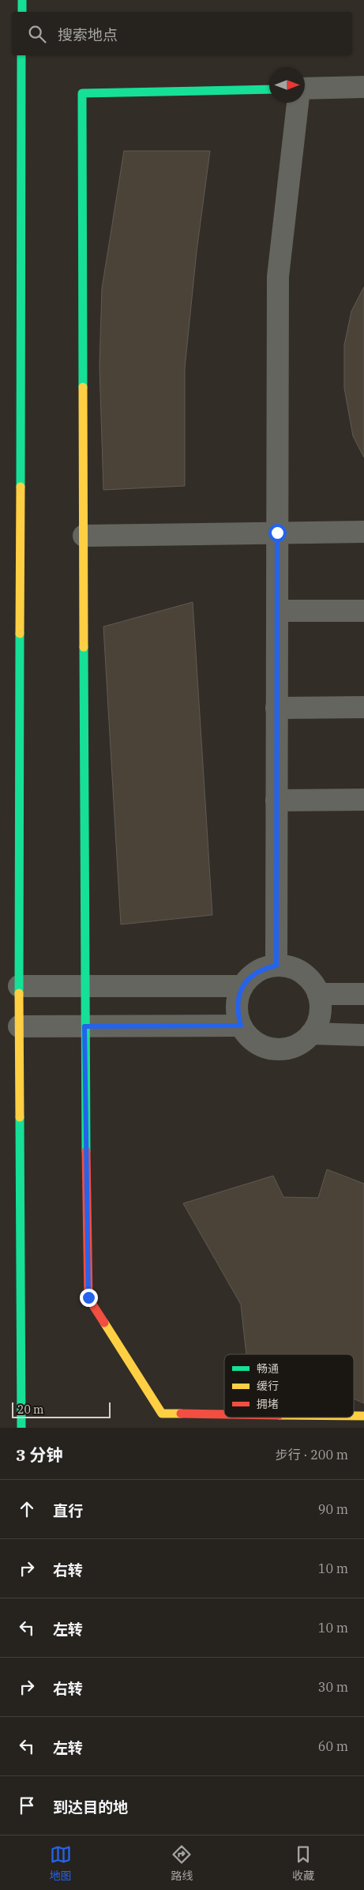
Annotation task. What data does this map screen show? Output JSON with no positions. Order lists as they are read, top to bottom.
{
  "legend": ["畅通", "缓行", "拥堵"],
  "scale_bar": "20 m",
  "north": "right",
  "page": {
    "search": "搜索地点",
    "scale": "20 m",
    "heading": ["3 分钟", "步行 · 200 m"],
    "list": [
      ["直行", "90 m"],
      ["右转", "10 m"],
      ["左转", "10 m"],
      ["右转", "30 m"],
      ["左转", "60 m"],
      "到达目的地"
    ],
    "nav": ["地图", "路线", "收藏"]
  }
}
